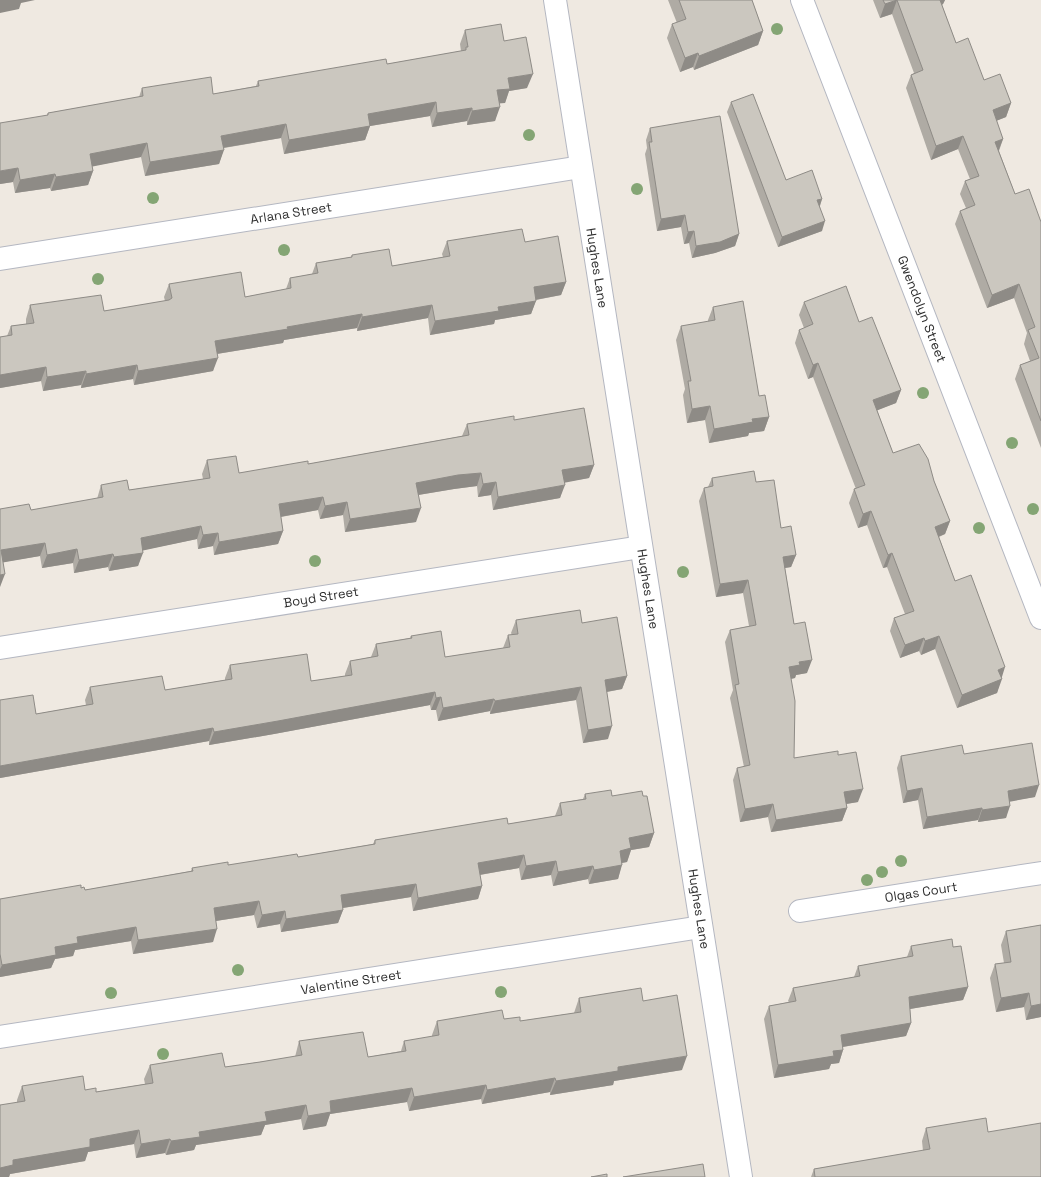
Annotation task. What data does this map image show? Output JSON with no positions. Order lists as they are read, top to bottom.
{
  "streets": {
    "street": [
      "Arlana Street",
      "Hughes Lane",
      "Gwendolyn Street",
      "Boyd Street",
      "Olgas Court",
      "Valentine Street"
    ]
  },
  "crossings": [
    ["Arlana Street", "Hughes Lane"],
    ["Hughes Lane", "Boyd Street"],
    ["Hughes Lane", "Valentine Street"]
  ]
}
